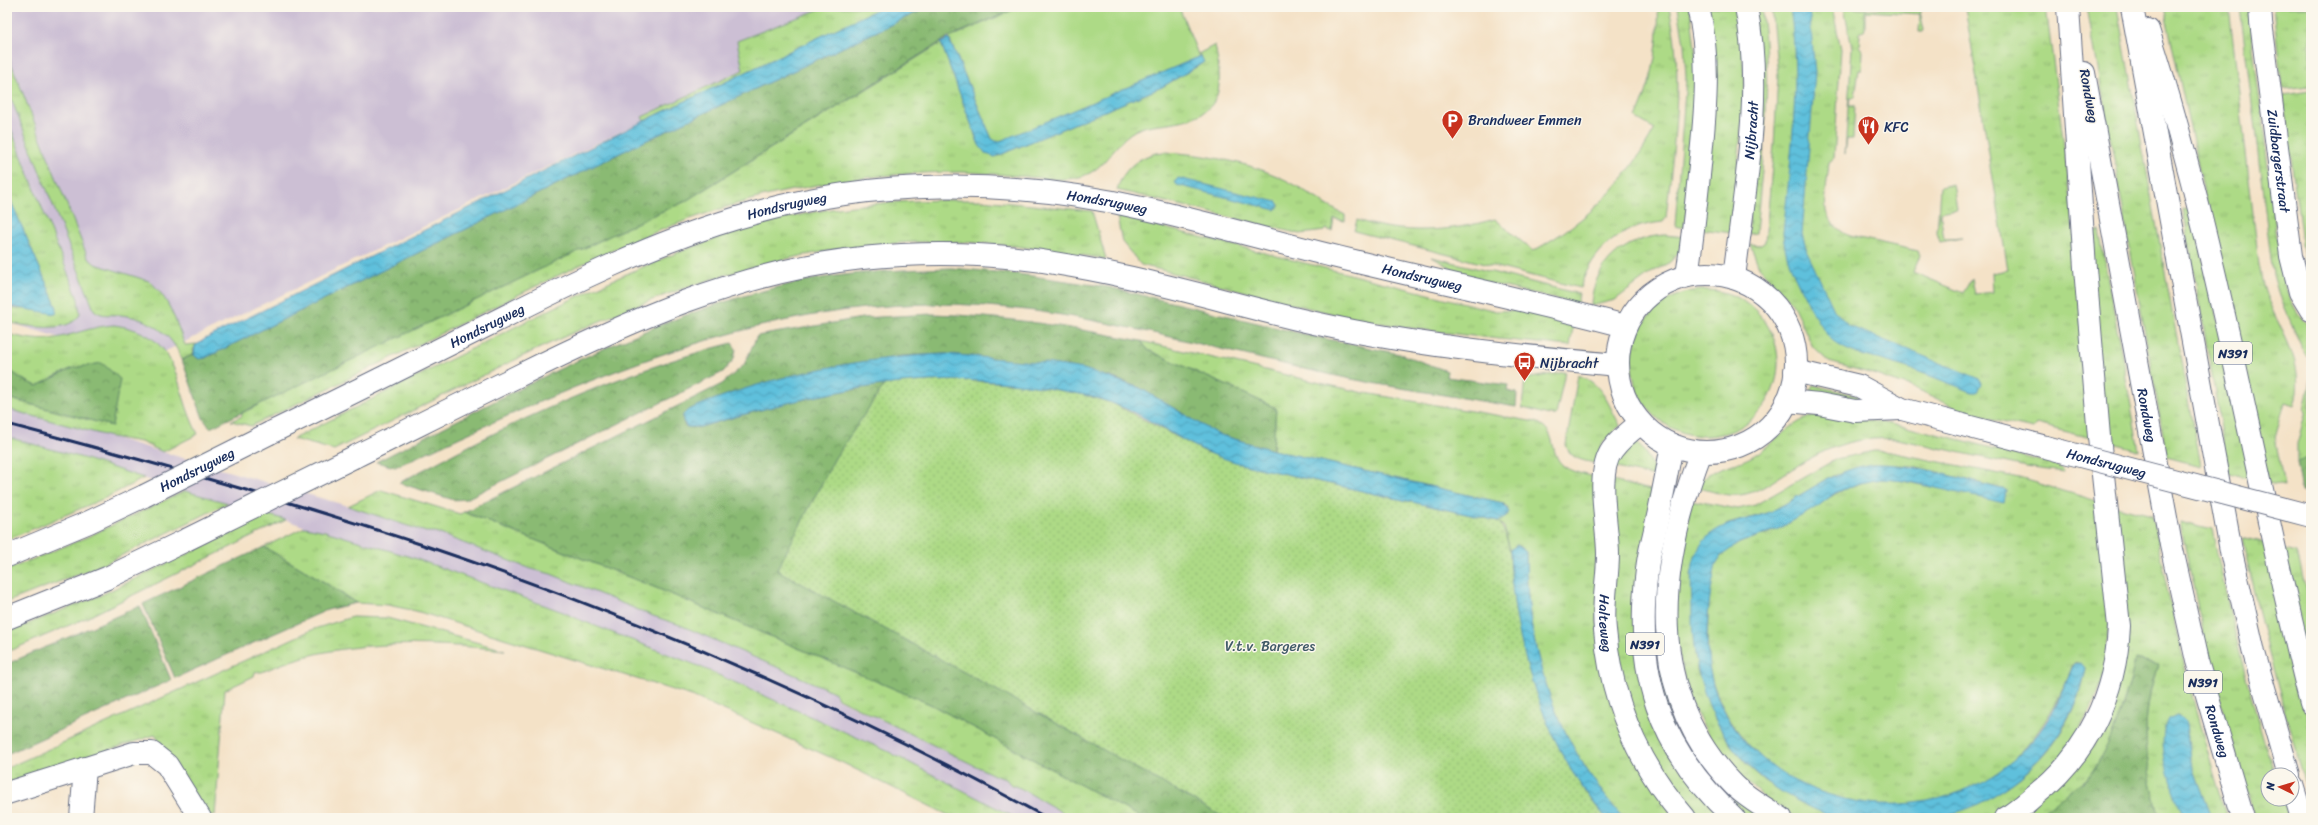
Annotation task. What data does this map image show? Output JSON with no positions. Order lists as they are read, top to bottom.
{
  "streets": {
    "main road": [
      "Rondweg",
      "Nijbracht",
      "Zuidbargerstraat",
      "Hondsrugweg",
      "N391",
      "Halteweg"
    ]
  },
  "parks": ["V.t.v. Bargeres"],
  "places": {
    "parking": ["Brandweer Emmen"],
    "restaurant": ["KFC"],
    "bus stop": ["Nijbracht"]
  },
  "north": "left"
}
